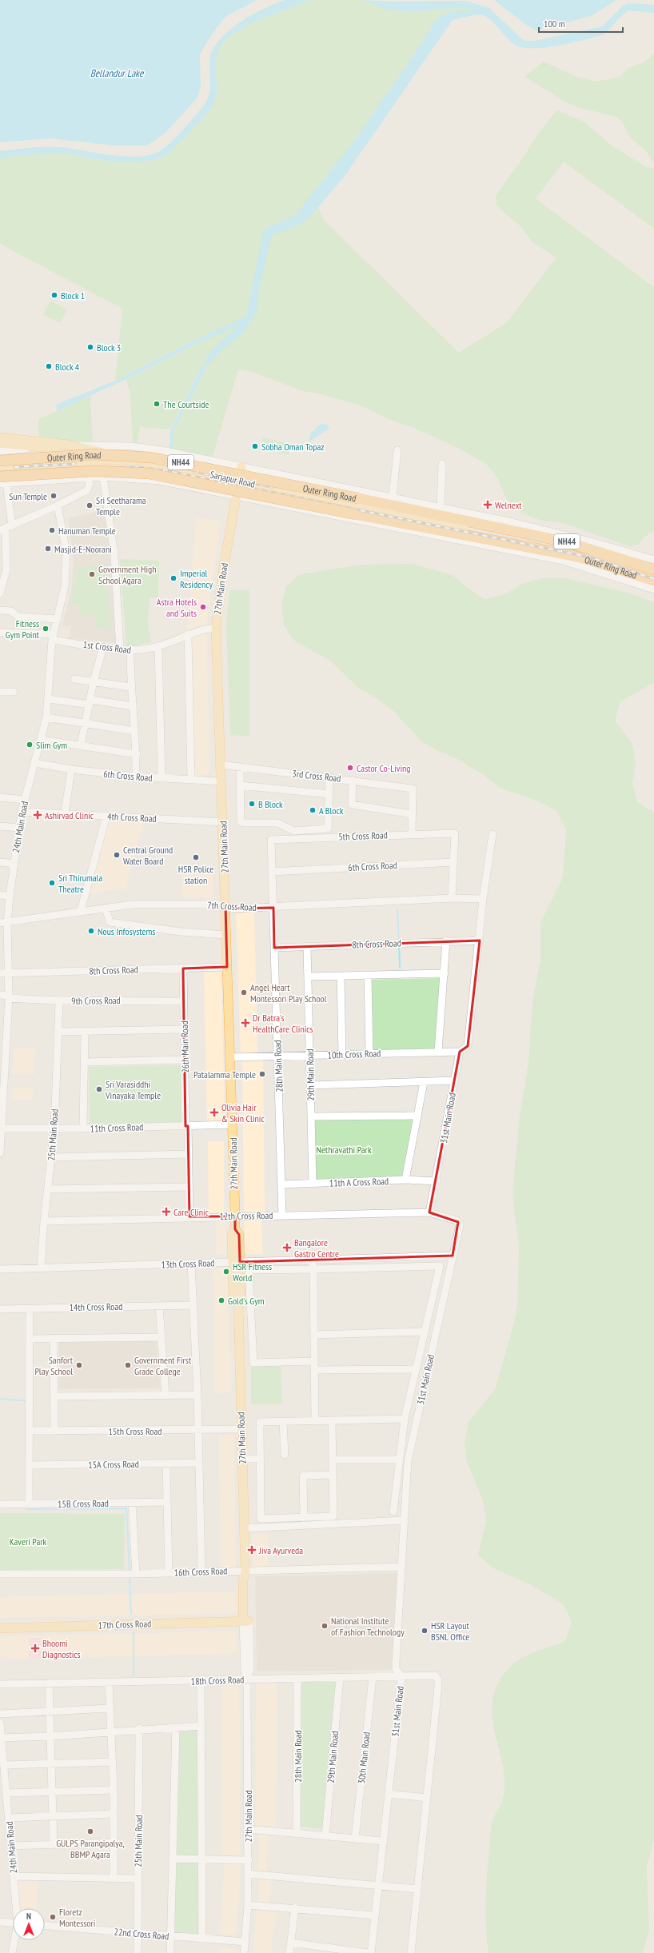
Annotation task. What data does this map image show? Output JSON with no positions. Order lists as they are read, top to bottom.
{
  "streets": {
    "highway": ["Outer Ring Road", "NH44"],
    "main road": ["Sarjapur Road", "27th Main Road", "17th Cross Road"],
    "street": [
      "1st Cross Road",
      "6th Cross Road",
      "3rd Cross Road",
      "4th Cross Road",
      "24th Main Road",
      "5th Cross Road",
      "7th Cross Road",
      "8th Cross Road",
      "9th Cross Road",
      "26th Main Road",
      "10th Cross Road",
      "28th Main Road",
      "29th Main Road",
      "31st Main Road",
      "11th Cross Road",
      "25th Main Road",
      "11th A Cross Road",
      "12th Cross Road",
      "13th Cross Road",
      "14th Cross Road",
      "15th Cross Road",
      "15A Cross Road",
      "15B Cross Road",
      "16th Cross Road",
      "18th Cross Road",
      "30th Main Road",
      "22nd Cross Road"
    ]
  },
  "crossings": [
    ["Outer Ring Road", "Sarjapur Road"],
    ["Sarjapur Road", "27th Main Road"],
    ["27th Main Road", "1st Cross Road"],
    ["27th Main Road", "6th Cross Road"],
    ["27th Main Road", "3rd Cross Road"],
    ["27th Main Road", "4th Cross Road"],
    ["27th Main Road", "7th Cross Road"],
    ["27th Main Road", "8th Cross Road"],
    ["27th Main Road", "10th Cross Road"],
    ["27th Main Road", "11th Cross Road"],
    ["27th Main Road", "12th Cross Road"],
    ["27th Main Road", "13th Cross Road"],
    ["27th Main Road", "15th Cross Road"],
    ["27th Main Road", "16th Cross Road"],
    ["27th Main Road", "17th Cross Road"],
    ["27th Main Road", "18th Cross Road"],
    ["27th Main Road", "22nd Cross Road"],
    ["1st Cross Road", "24th Main Road"],
    ["6th Cross Road", "24th Main Road"],
    ["6th Cross Road", "5th Cross Road"],
    ["6th Cross Road", "28th Main Road"],
    ["4th Cross Road", "24th Main Road"],
    ["24th Main Road", "7th Cross Road"],
    ["24th Main Road", "8th Cross Road"],
    ["24th Main Road", "9th Cross Road"],
    ["24th Main Road", "11th Cross Road"],
    ["5th Cross Road", "28th Main Road"],
    ["7th Cross Road", "28th Main Road"],
    ["7th Cross Road", "31st Main Road"],
    ["8th Cross Road", "26th Main Road"],
    ["8th Cross Road", "28th Main Road"],
    ["8th Cross Road", "29th Main Road"],
    ["8th Cross Road", "31st Main Road"],
    ["9th Cross Road", "26th Main Road"],
    ["9th Cross Road", "25th Main Road"],
    ["26th Main Road", "11th Cross Road"],
    ["26th Main Road", "12th Cross Road"],
    ["10th Cross Road", "28th Main Road"],
    ["10th Cross Road", "29th Main Road"],
    ["10th Cross Road", "31st Main Road"],
    ["28th Main Road", "11th A Cross Road"],
    ["28th Main Road", "12th Cross Road"],
    ["28th Main Road", "18th Cross Road"],
    ["29th Main Road", "11th A Cross Road"],
    ["29th Main Road", "18th Cross Road"],
    ["31st Main Road", "11th A Cross Road"],
    ["31st Main Road", "12th Cross Road"],
    ["31st Main Road", "13th Cross Road"],
    ["31st Main Road", "16th Cross Road"],
    ["31st Main Road", "18th Cross Road"],
    ["11th Cross Road", "25th Main Road"],
    ["25th Main Road", "12th Cross Road"],
    ["25th Main Road", "13th Cross Road"],
    ["25th Main Road", "22nd Cross Road"],
    ["18th Cross Road", "30th Main Road"]
  ],
  "water": ["Bellandur Lake"],
  "parks": ["Nethravathi Park", "Kaveri Park"],
  "places": {
    "other": [
      "Block 1",
      "Block 3",
      "Block 4",
      "The Courtside",
      "Sobha Oman Topaz",
      "Sun Temple",
      "Sri Seetharama Temple",
      "Hanuman Temple",
      "Masjid-E-Noorani",
      "Government High School Agara",
      "Imperial Residency",
      "Astra Hotels and Suits",
      "Fitness Gym Point",
      "Slim Gym",
      "Castor Co-Living",
      "B Block",
      "A Block",
      "Central Ground Water Board",
      "HSR Police station",
      "Sri Thirumala Theatre",
      "Nous Infosystems",
      "Angel Heart Montessori Play School",
      "Patalamma Temple",
      "Sri Varasiddhi Vinayaka Temple",
      "HSR Fitness World",
      "Gold's Gym",
      "Sanfort Play School",
      "Government First Grade College",
      "National Institute of Fashion Technology",
      "HSR Layout BSNL Office",
      "GULPS Parangipalya, BBMP Agara",
      "Floretz Montessori"
    ],
    "health": [
      "Welnext",
      "Ashirvad Clinic",
      "Dr Batra's HealthCare Clinics",
      "Olivia Hair & Skin Clinic",
      "Care Clinic",
      "Bangalore Gastro Centre",
      "Jiva Ayurveda",
      "Bhoomi Diagnostics"
    ]
  },
  "scale_bar": "100 m",
  "north": "top"
}
